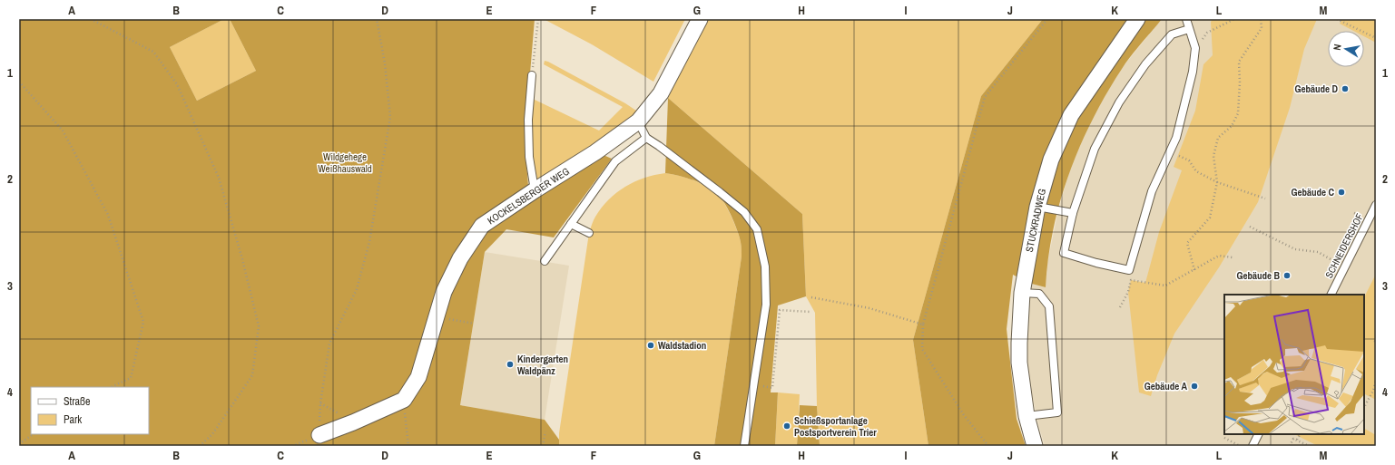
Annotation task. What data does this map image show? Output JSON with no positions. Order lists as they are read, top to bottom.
{
  "streets": {
    "street": ["KOCKELSBERGER WEG", "STUCKRADWEG"],
    "lane": ["SCHNEIDERSHOF"]
  },
  "parks": ["Wildgehege Weißhauswald"],
  "places": [
    "Gebäude D",
    "Gebäude C",
    "Gebäude B",
    "Waldstadion",
    "Kindergarten Waldpänz",
    "Gebäude A",
    "Schießsportanlage Postsportverein Trier"
  ],
  "legend": ["Straße", "Park"],
  "north": "left",
  "grid": {
    "columns": [
      "A",
      "B",
      "C",
      "D",
      "E",
      "F",
      "G",
      "H",
      "I",
      "J",
      "K",
      "L",
      "M"
    ],
    "rows": [
      "1",
      "2",
      "3",
      "4"
    ]
  }
}
